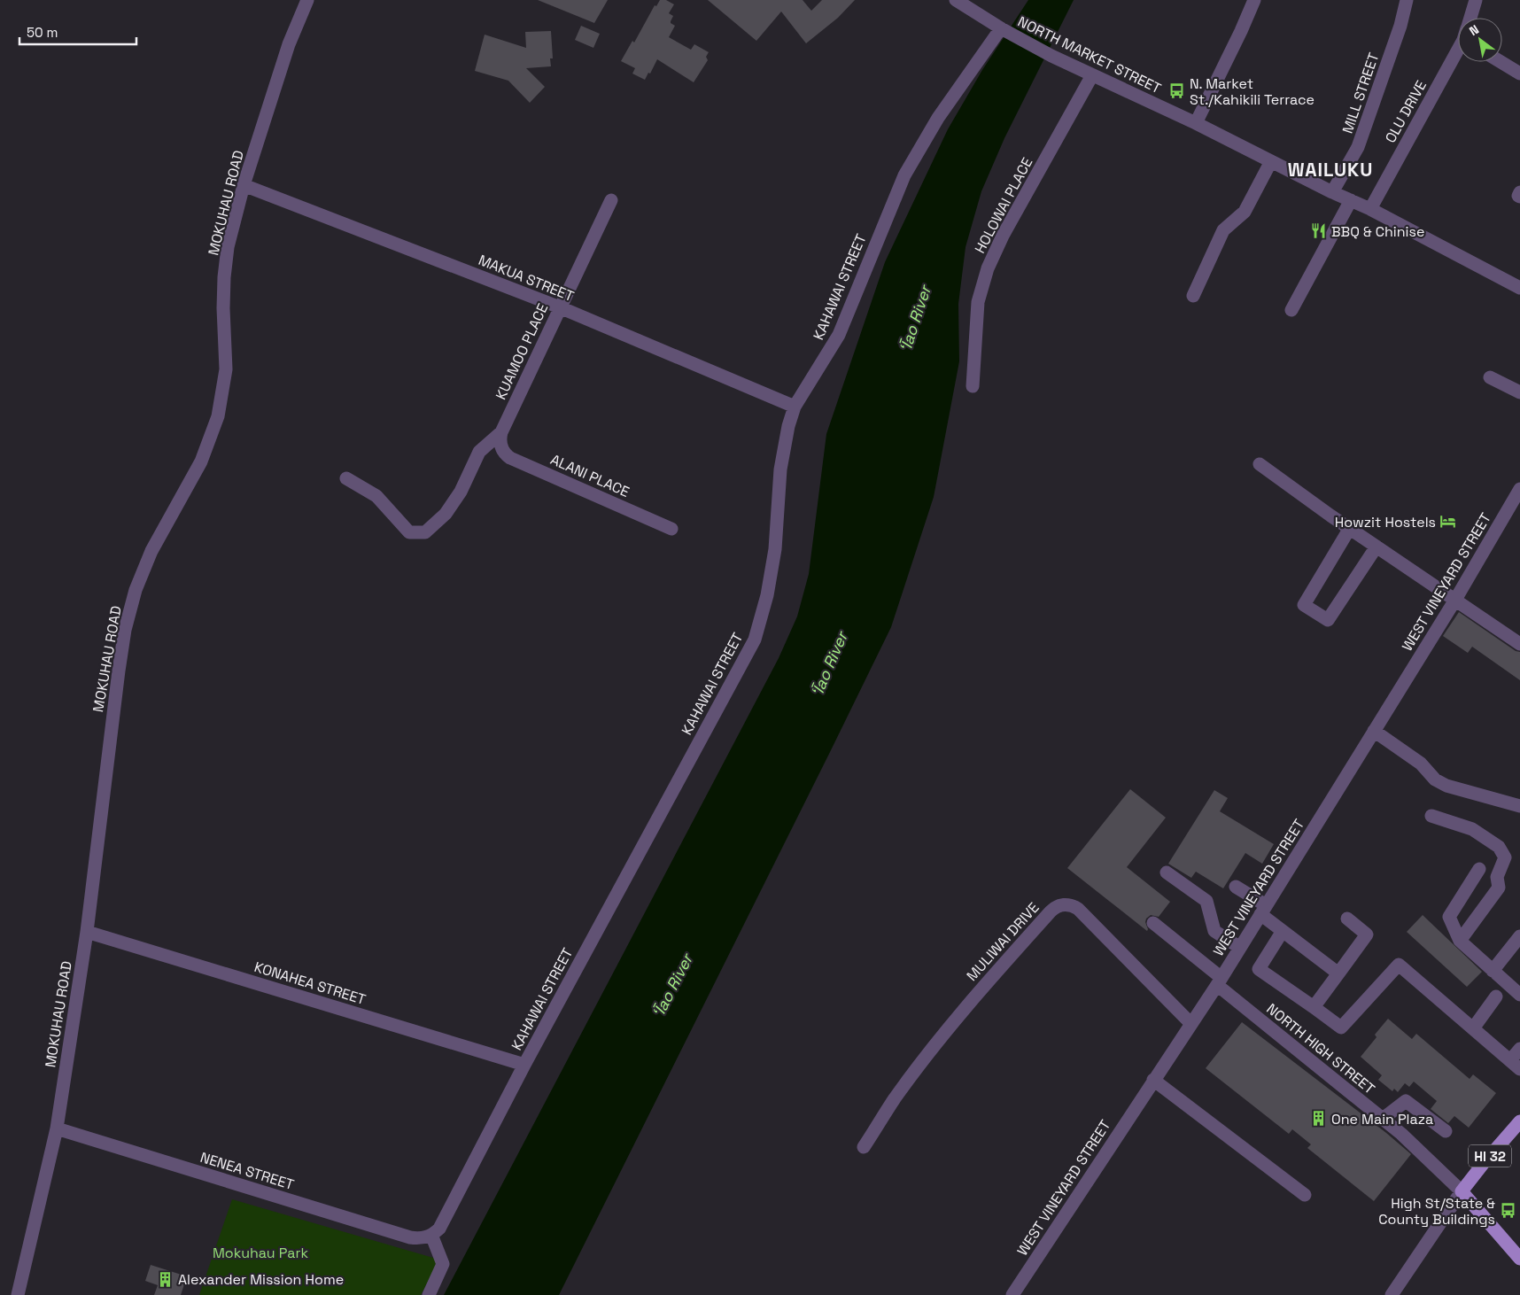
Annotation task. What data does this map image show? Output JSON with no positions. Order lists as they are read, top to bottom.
{
  "streets": {
    "main road": ["HI 32"],
    "street": [
      "NORTH MARKET STREET",
      "MILL STREET",
      "OLU DRIVE",
      "MOKUHAU ROAD",
      "HOLOWAI PLACE",
      "MAKUA STREET",
      "KAHAWAI STREET",
      "KUAMOO PLACE",
      "ALANI PLACE",
      "WEST VINEYARD STREET",
      "MULIWAI DRIVE",
      "KONAHEA STREET",
      "NORTH HIGH STREET",
      "NENEA STREET"
    ]
  },
  "crossings": [
    ["NORTH MARKET STREET", "MILL STREET"],
    ["NORTH MARKET STREET", "OLU DRIVE"],
    ["NORTH MARKET STREET", "HOLOWAI PLACE"],
    ["NORTH MARKET STREET", "KAHAWAI STREET"],
    ["MOKUHAU ROAD", "MAKUA STREET"],
    ["MOKUHAU ROAD", "KONAHEA STREET"],
    ["MOKUHAU ROAD", "NENEA STREET"],
    ["MAKUA STREET", "KAHAWAI STREET"],
    ["MAKUA STREET", "KUAMOO PLACE"],
    ["KAHAWAI STREET", "KONAHEA STREET"],
    ["KAHAWAI STREET", "NENEA STREET"],
    ["KUAMOO PLACE", "ALANI PLACE"],
    ["WEST VINEYARD STREET", "MULIWAI DRIVE"],
    ["WEST VINEYARD STREET", "NORTH HIGH STREET"],
    ["NORTH HIGH STREET", "HI 32"]
  ],
  "districts": ["WAILUKU"],
  "water": ["ʻĪao River"],
  "parks": ["Mokuhau Park"],
  "places": {
    "bus stop": ["N. Market St./Kahikili Terrace", "High St/State & County Buildings"],
    "restaurant": ["BBQ & Chinise"],
    "hotel": ["Howzit Hostels"],
    "building": ["One Main Plaza", "Alexander Mission Home"]
  },
  "scale_bar": "50 m",
  "north": "top left"
}
